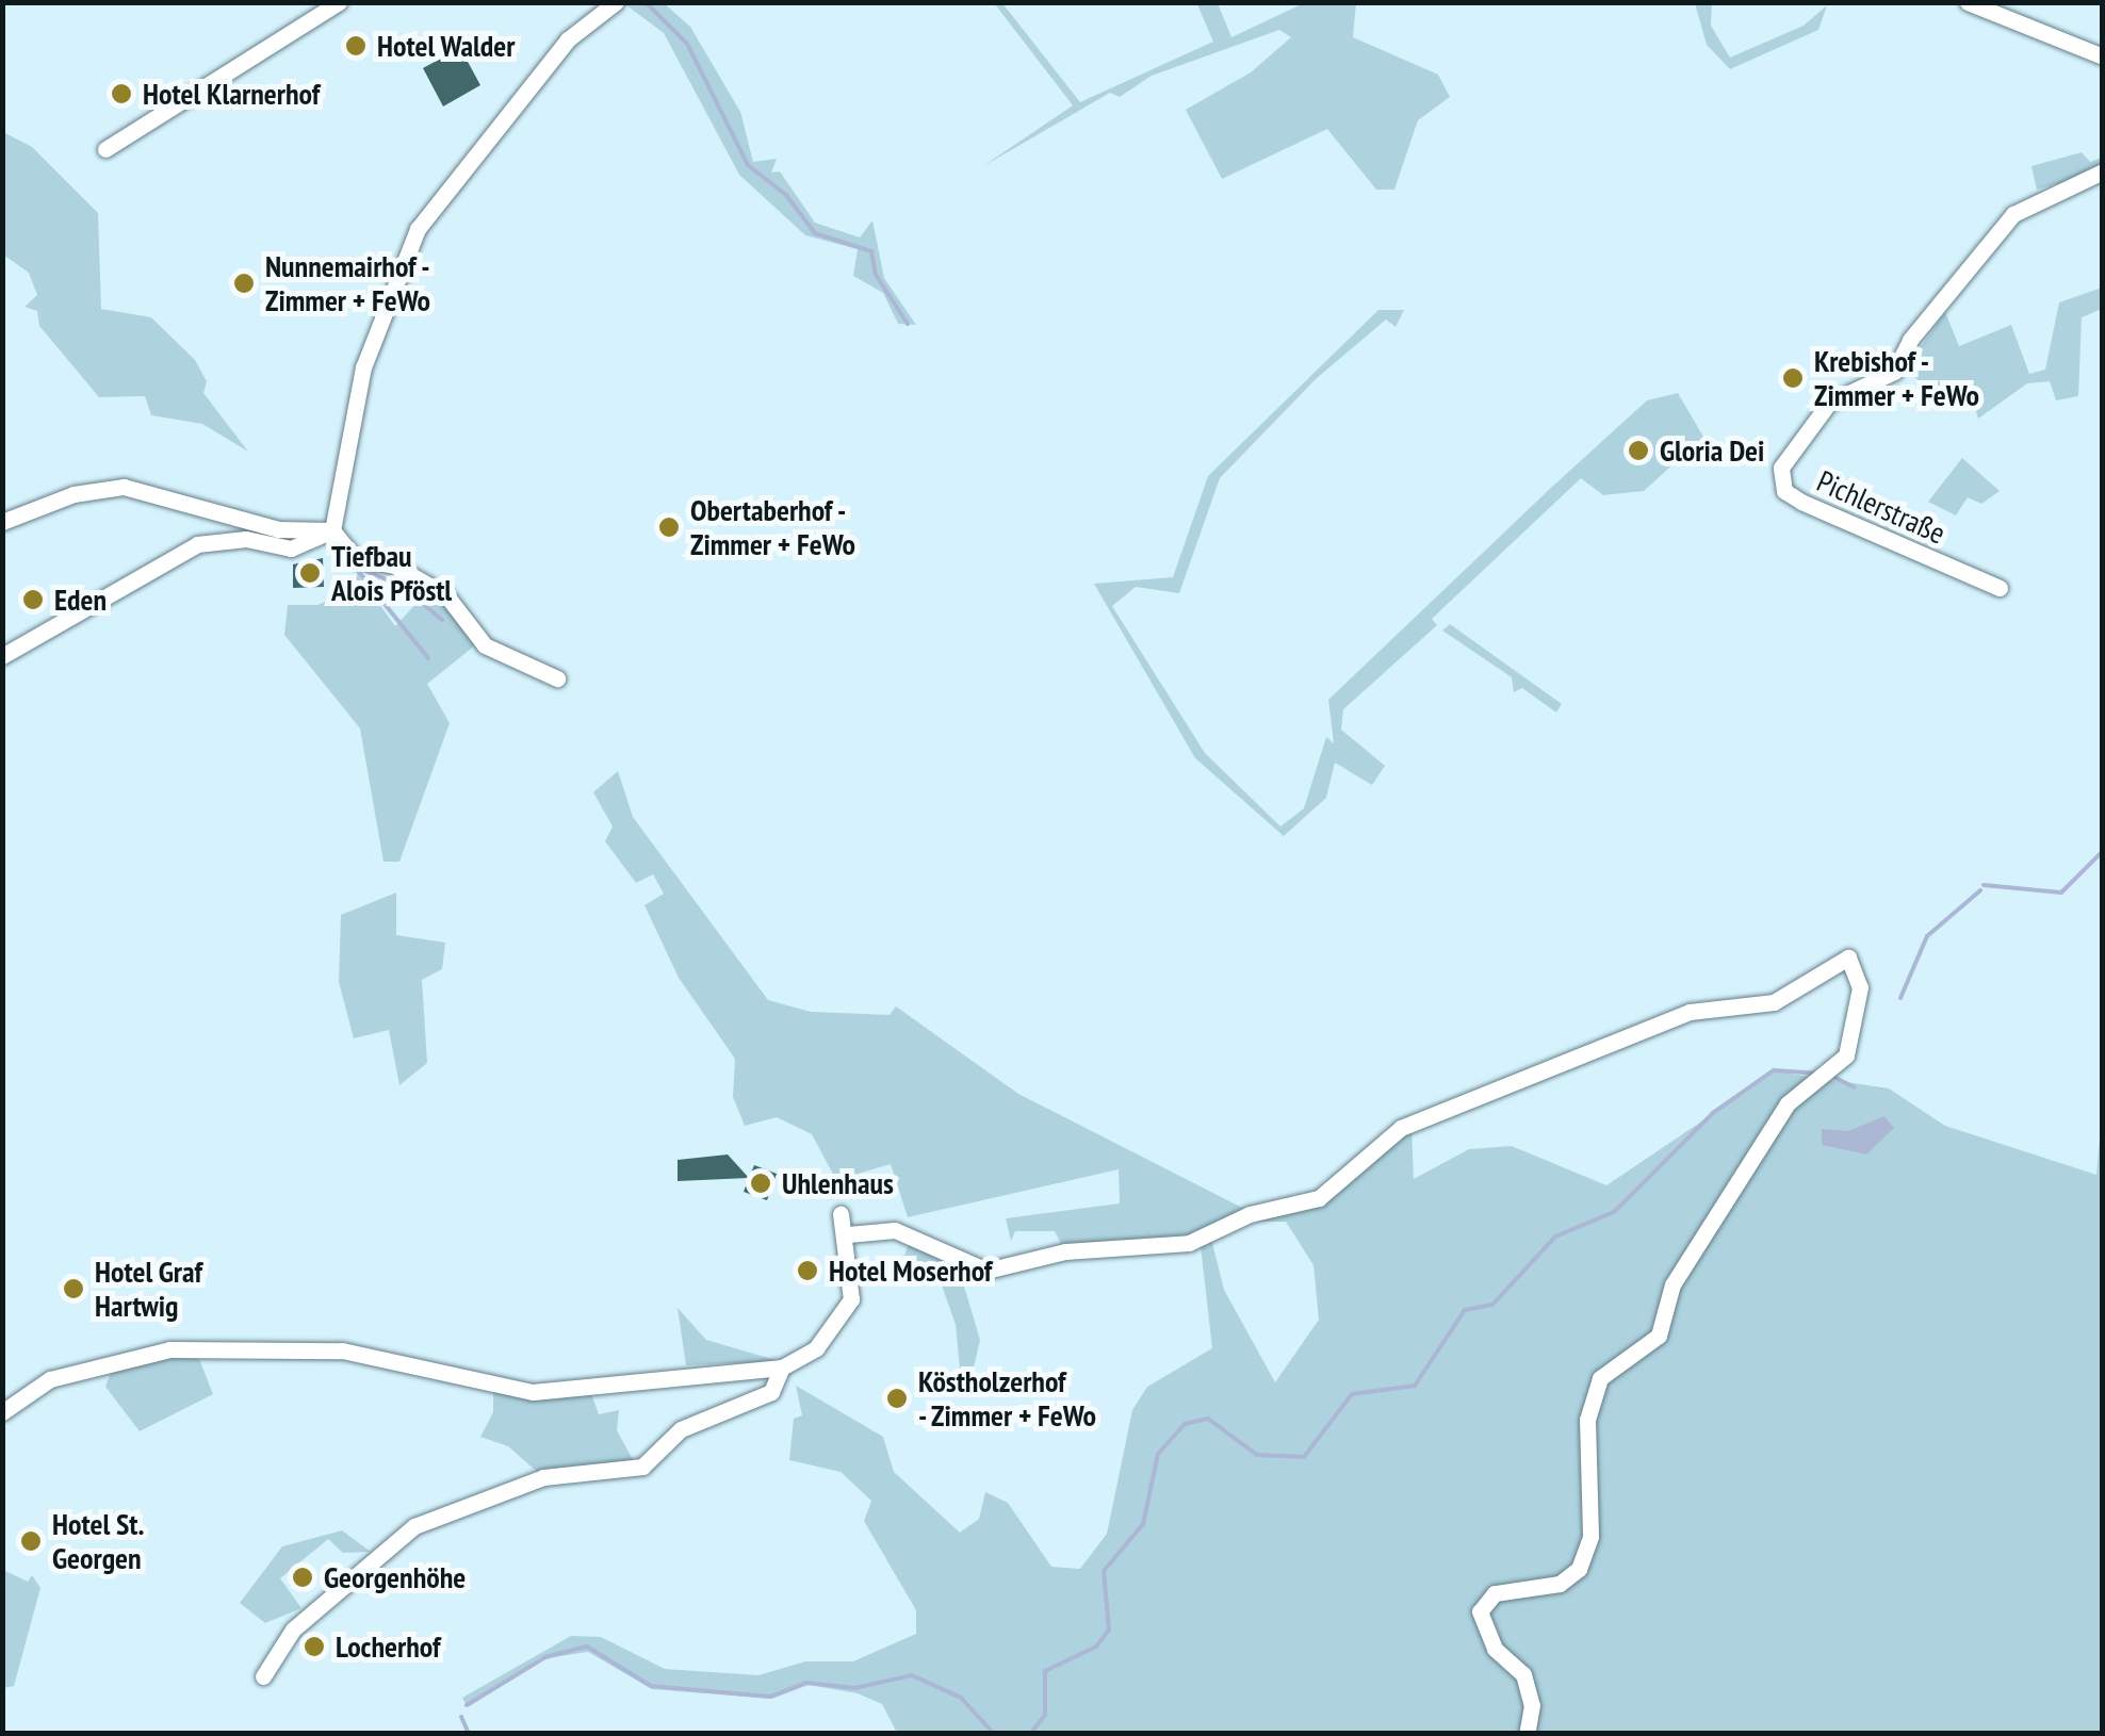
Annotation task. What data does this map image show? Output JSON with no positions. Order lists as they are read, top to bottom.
{
  "streets": {
    "street": ["Pichlerstraße"]
  },
  "places": [
    "Hotel Walder",
    "Hotel Klarnerhof",
    "Nunnemairhof - Zimmer + FeWo",
    "Krebishof - Zimmer + FeWo",
    "Gloria Dei",
    "Obertaberhof - Zimmer + FeWo",
    "Tiefbau Alois Pföstl",
    "Eden",
    "Uhlenhaus",
    "Hotel Moserhof",
    "Hotel Graf Hartwig",
    "Köstholzerhof - Zimmer + FeWo",
    "Hotel St. Georgen",
    "Georgenhöhe",
    "Locherhof"
  ]
}
